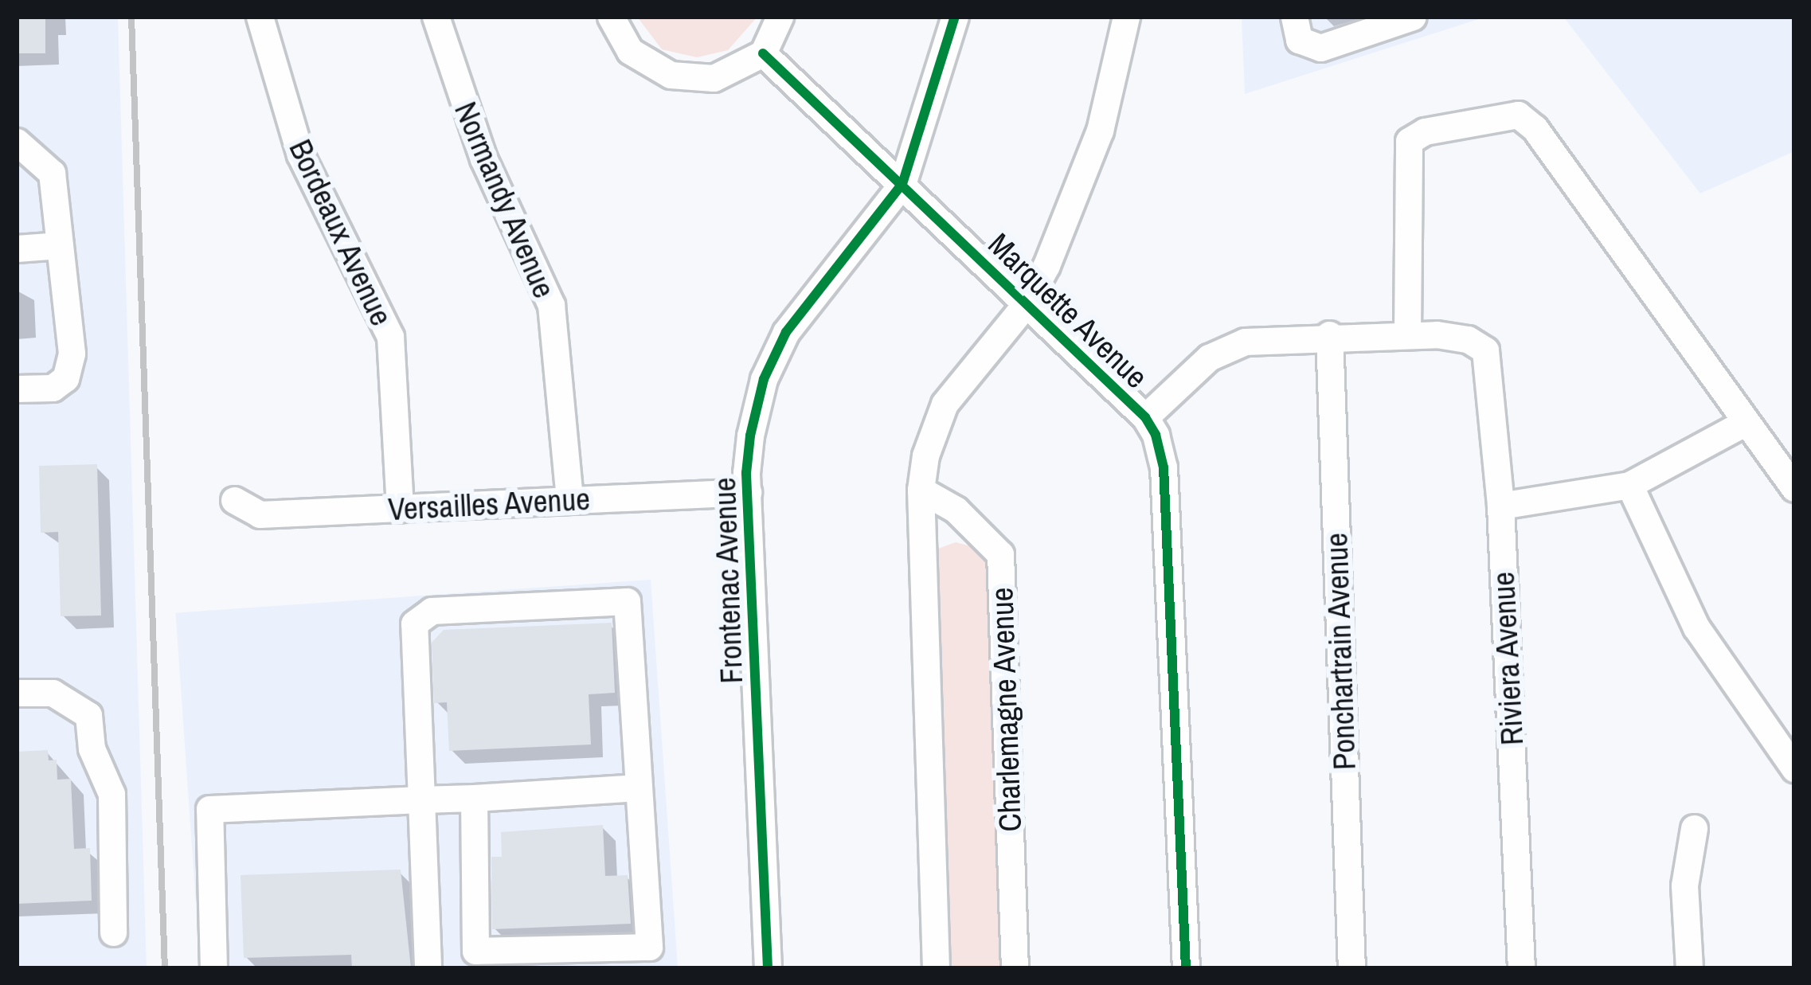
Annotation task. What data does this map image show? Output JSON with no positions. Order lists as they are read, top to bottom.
{
  "streets": {
    "street": [
      "Normandy Avenue",
      "Bordeaux Avenue",
      "Marquette Avenue",
      "Versailles Avenue",
      "Frontenac Avenue",
      "Ponchartrain Avenue",
      "Riviera Avenue",
      "Charlemagne Avenue"
    ]
  },
  "crossings": [
    ["Normandy Avenue", "Versailles Avenue"],
    ["Bordeaux Avenue", "Versailles Avenue"],
    ["Marquette Avenue", "Frontenac Avenue"],
    ["Versailles Avenue", "Frontenac Avenue"]
  ]
}
